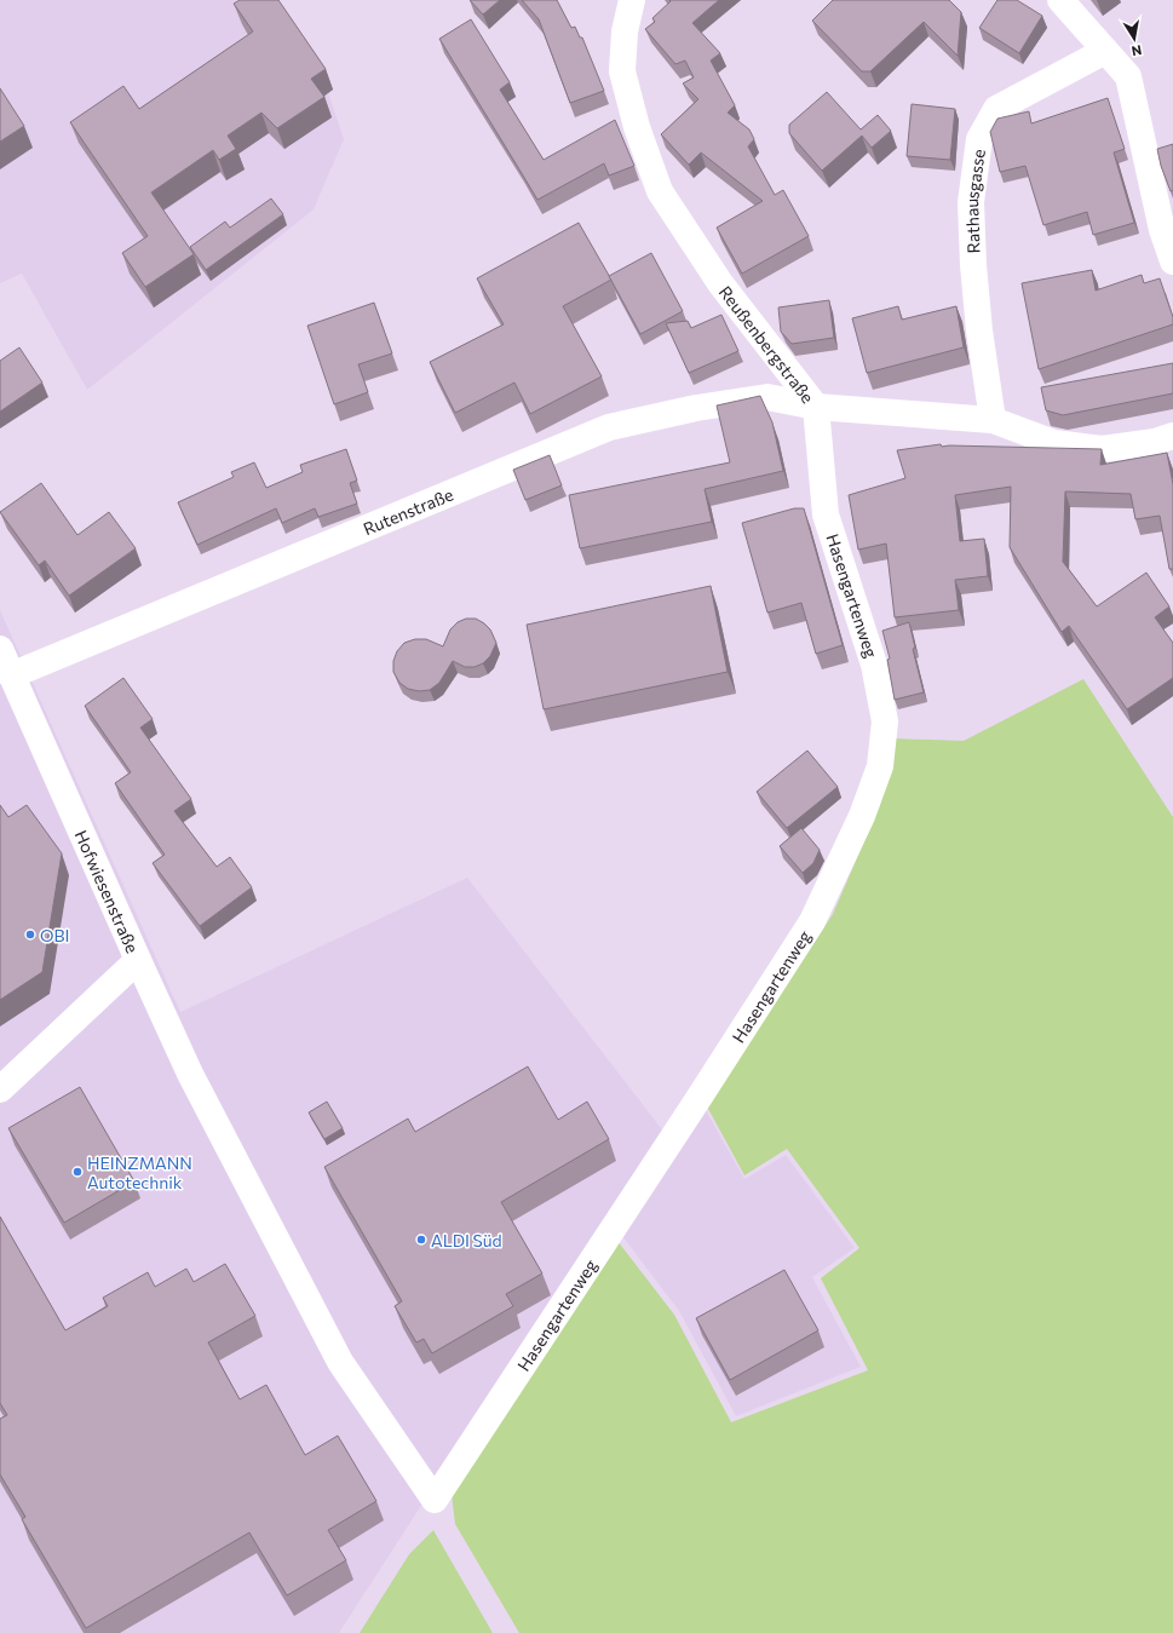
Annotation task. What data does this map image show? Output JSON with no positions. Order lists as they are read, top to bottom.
{
  "streets": {
    "street": [
      "Rathausgasse",
      "Reußenbergstraße",
      "Rutenstraße",
      "Hasengartenweg",
      "Hofwiesenstraße"
    ]
  },
  "crossings": [
    ["Rathausgasse", "Reußenbergstraße"],
    ["Reußenbergstraße", "Rutenstraße"],
    ["Reußenbergstraße", "Hasengartenweg"],
    ["Rutenstraße", "Hasengartenweg"],
    ["Rutenstraße", "Hofwiesenstraße"],
    ["Hasengartenweg", "Hofwiesenstraße"]
  ],
  "places": ["OBI", "HEINZMANN Autotechnik", "ALDI Süd"],
  "north": "bottom"
}
